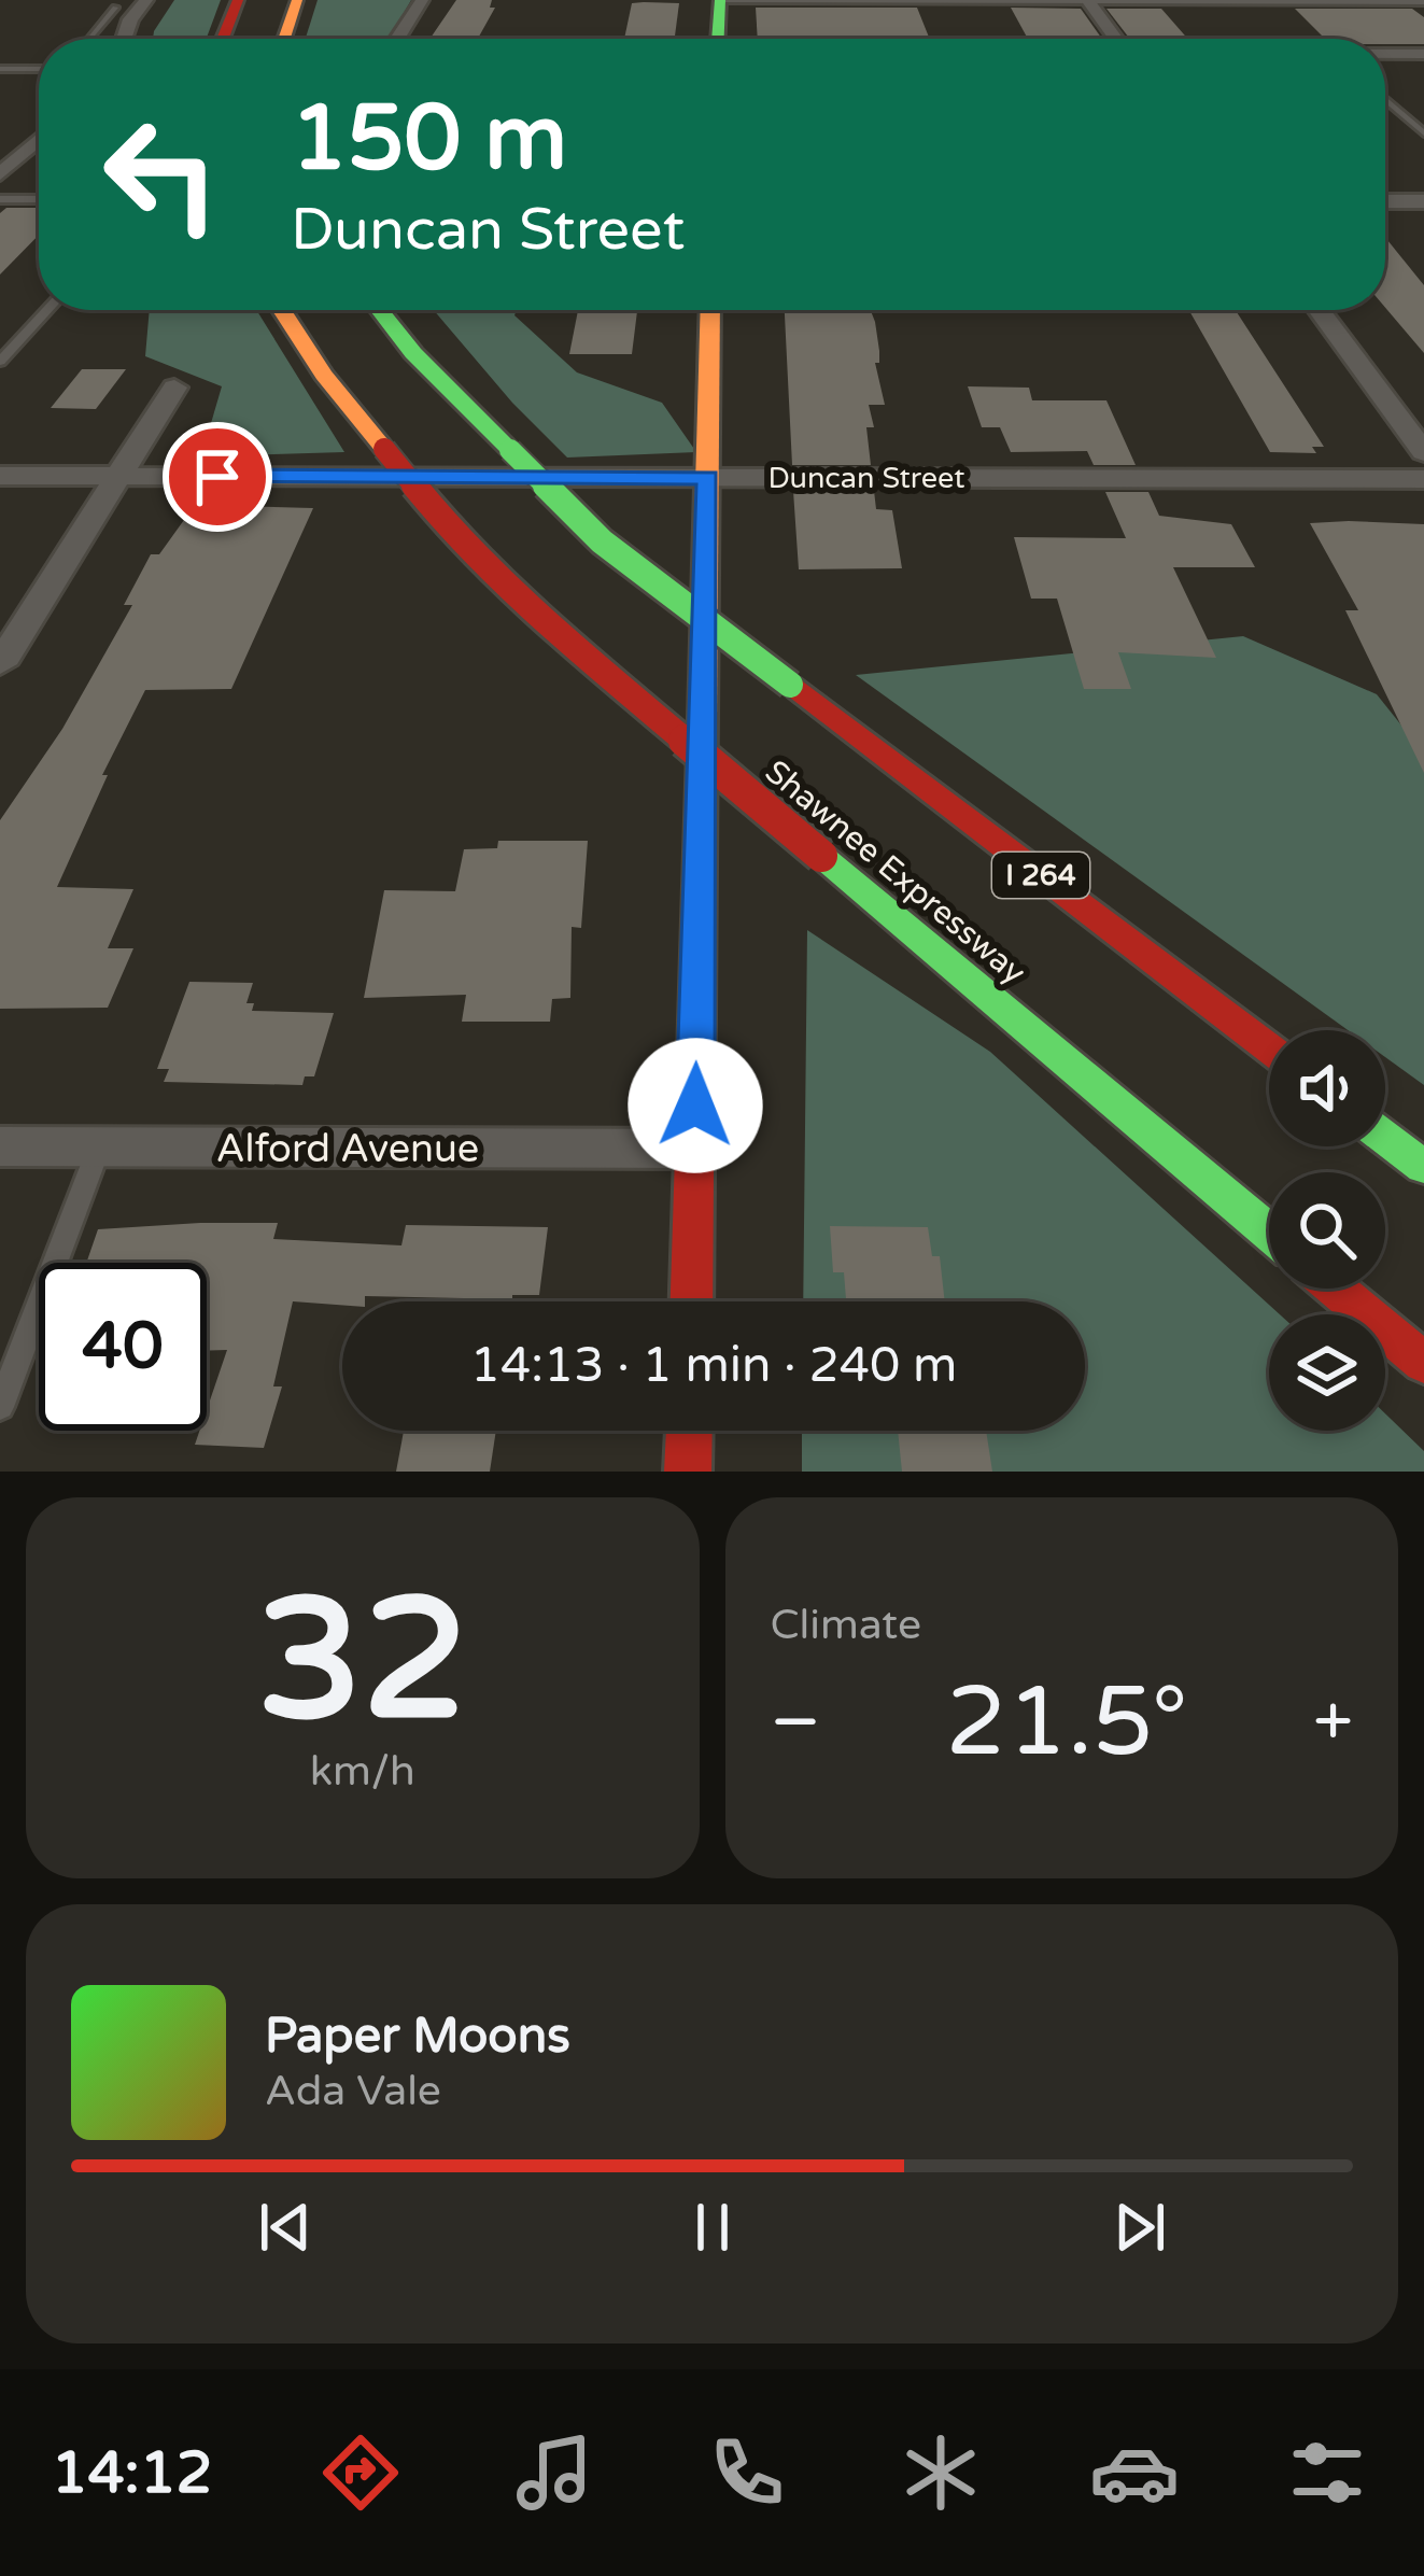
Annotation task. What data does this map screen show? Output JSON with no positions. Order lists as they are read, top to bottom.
{
  "streets": {
    "main road": ["Shawnee Expressway", "I 264"],
    "street": ["Duncan Street", "Alford Avenue"]
  },
  "page": {
    "turn": ["150 m", "Duncan Street"],
    "limit": "40",
    "trip": "14:13 · 1 min · 240 m",
    "tile": [
      ["32", "km/h"],
      "Climate"
    ],
    "heat": ["−", "21.5°", "+"],
    "song": ["Paper Moons", "Ada Vale"],
    "tabs": "14:12"
  }
}
